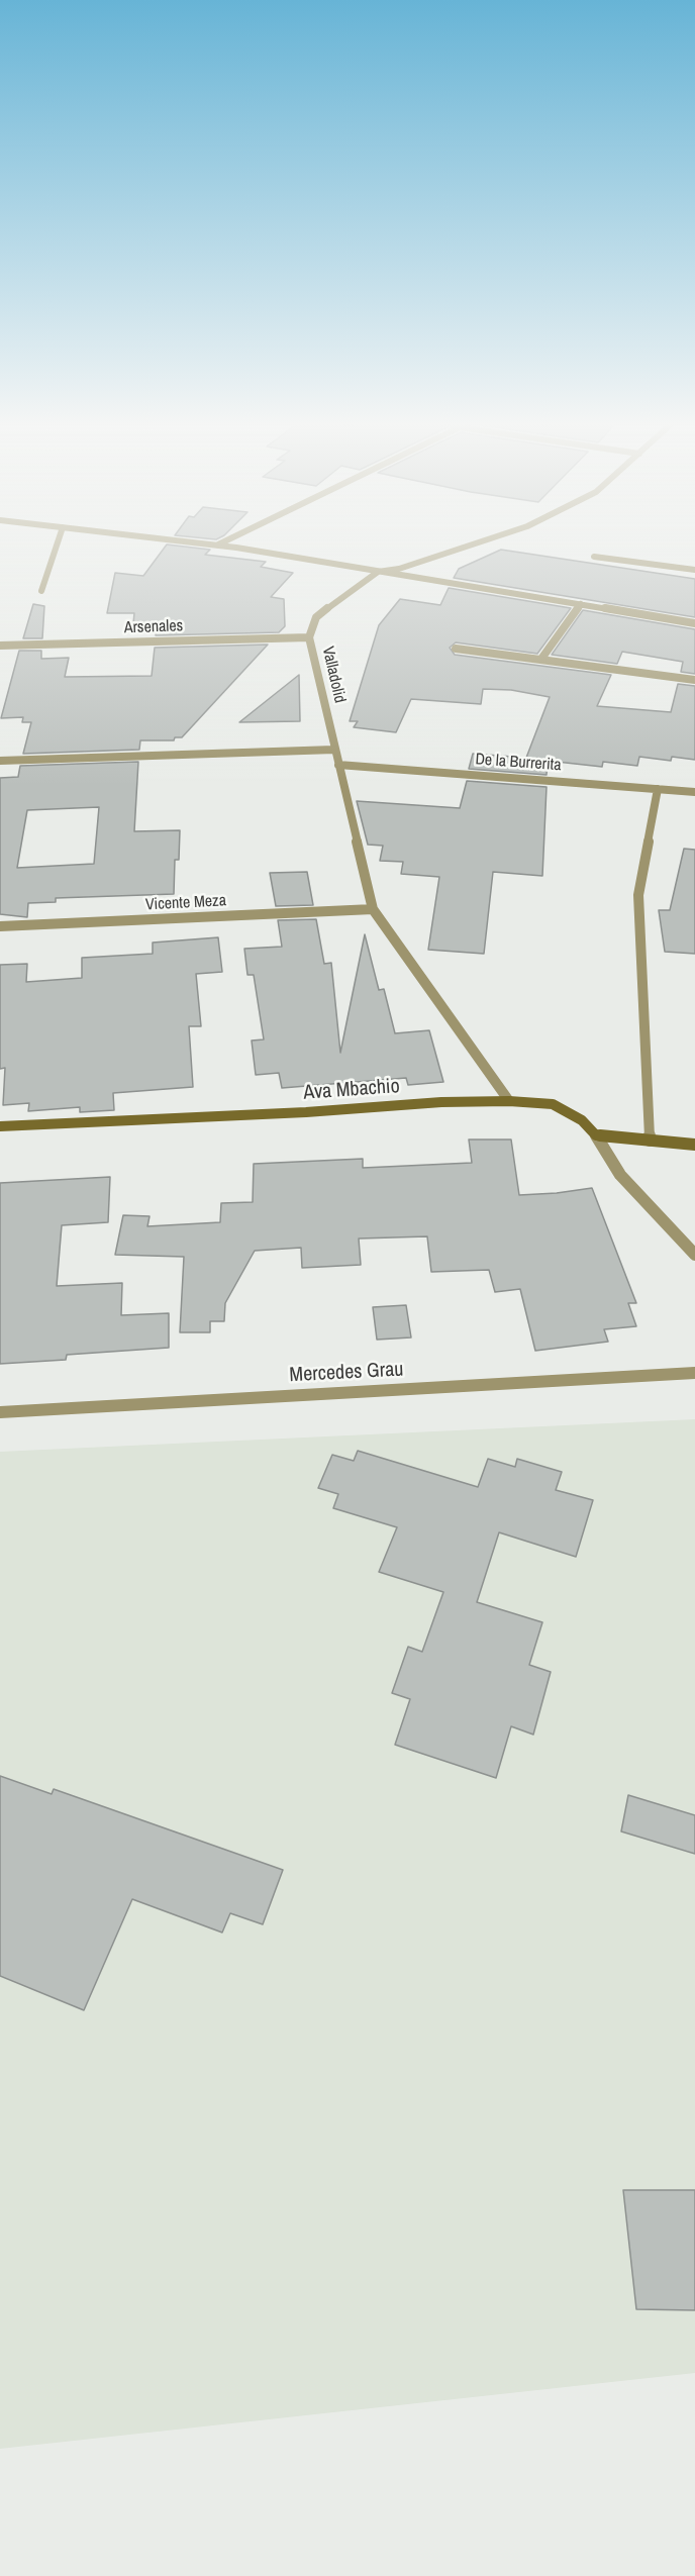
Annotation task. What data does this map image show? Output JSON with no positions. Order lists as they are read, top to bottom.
{
  "streets": {
    "street": [
      "Arsenales",
      "Valladolid",
      "De la Burrerita",
      "Vicente Meza",
      "Ava Mbachio",
      "Mercedes Grau"
    ]
  },
  "crossings": [
    ["Arsenales", "Valladolid"],
    ["Valladolid", "De la Burrerita"],
    ["Valladolid", "Vicente Meza"],
    ["Valladolid", "Ava Mbachio"]
  ]
}
